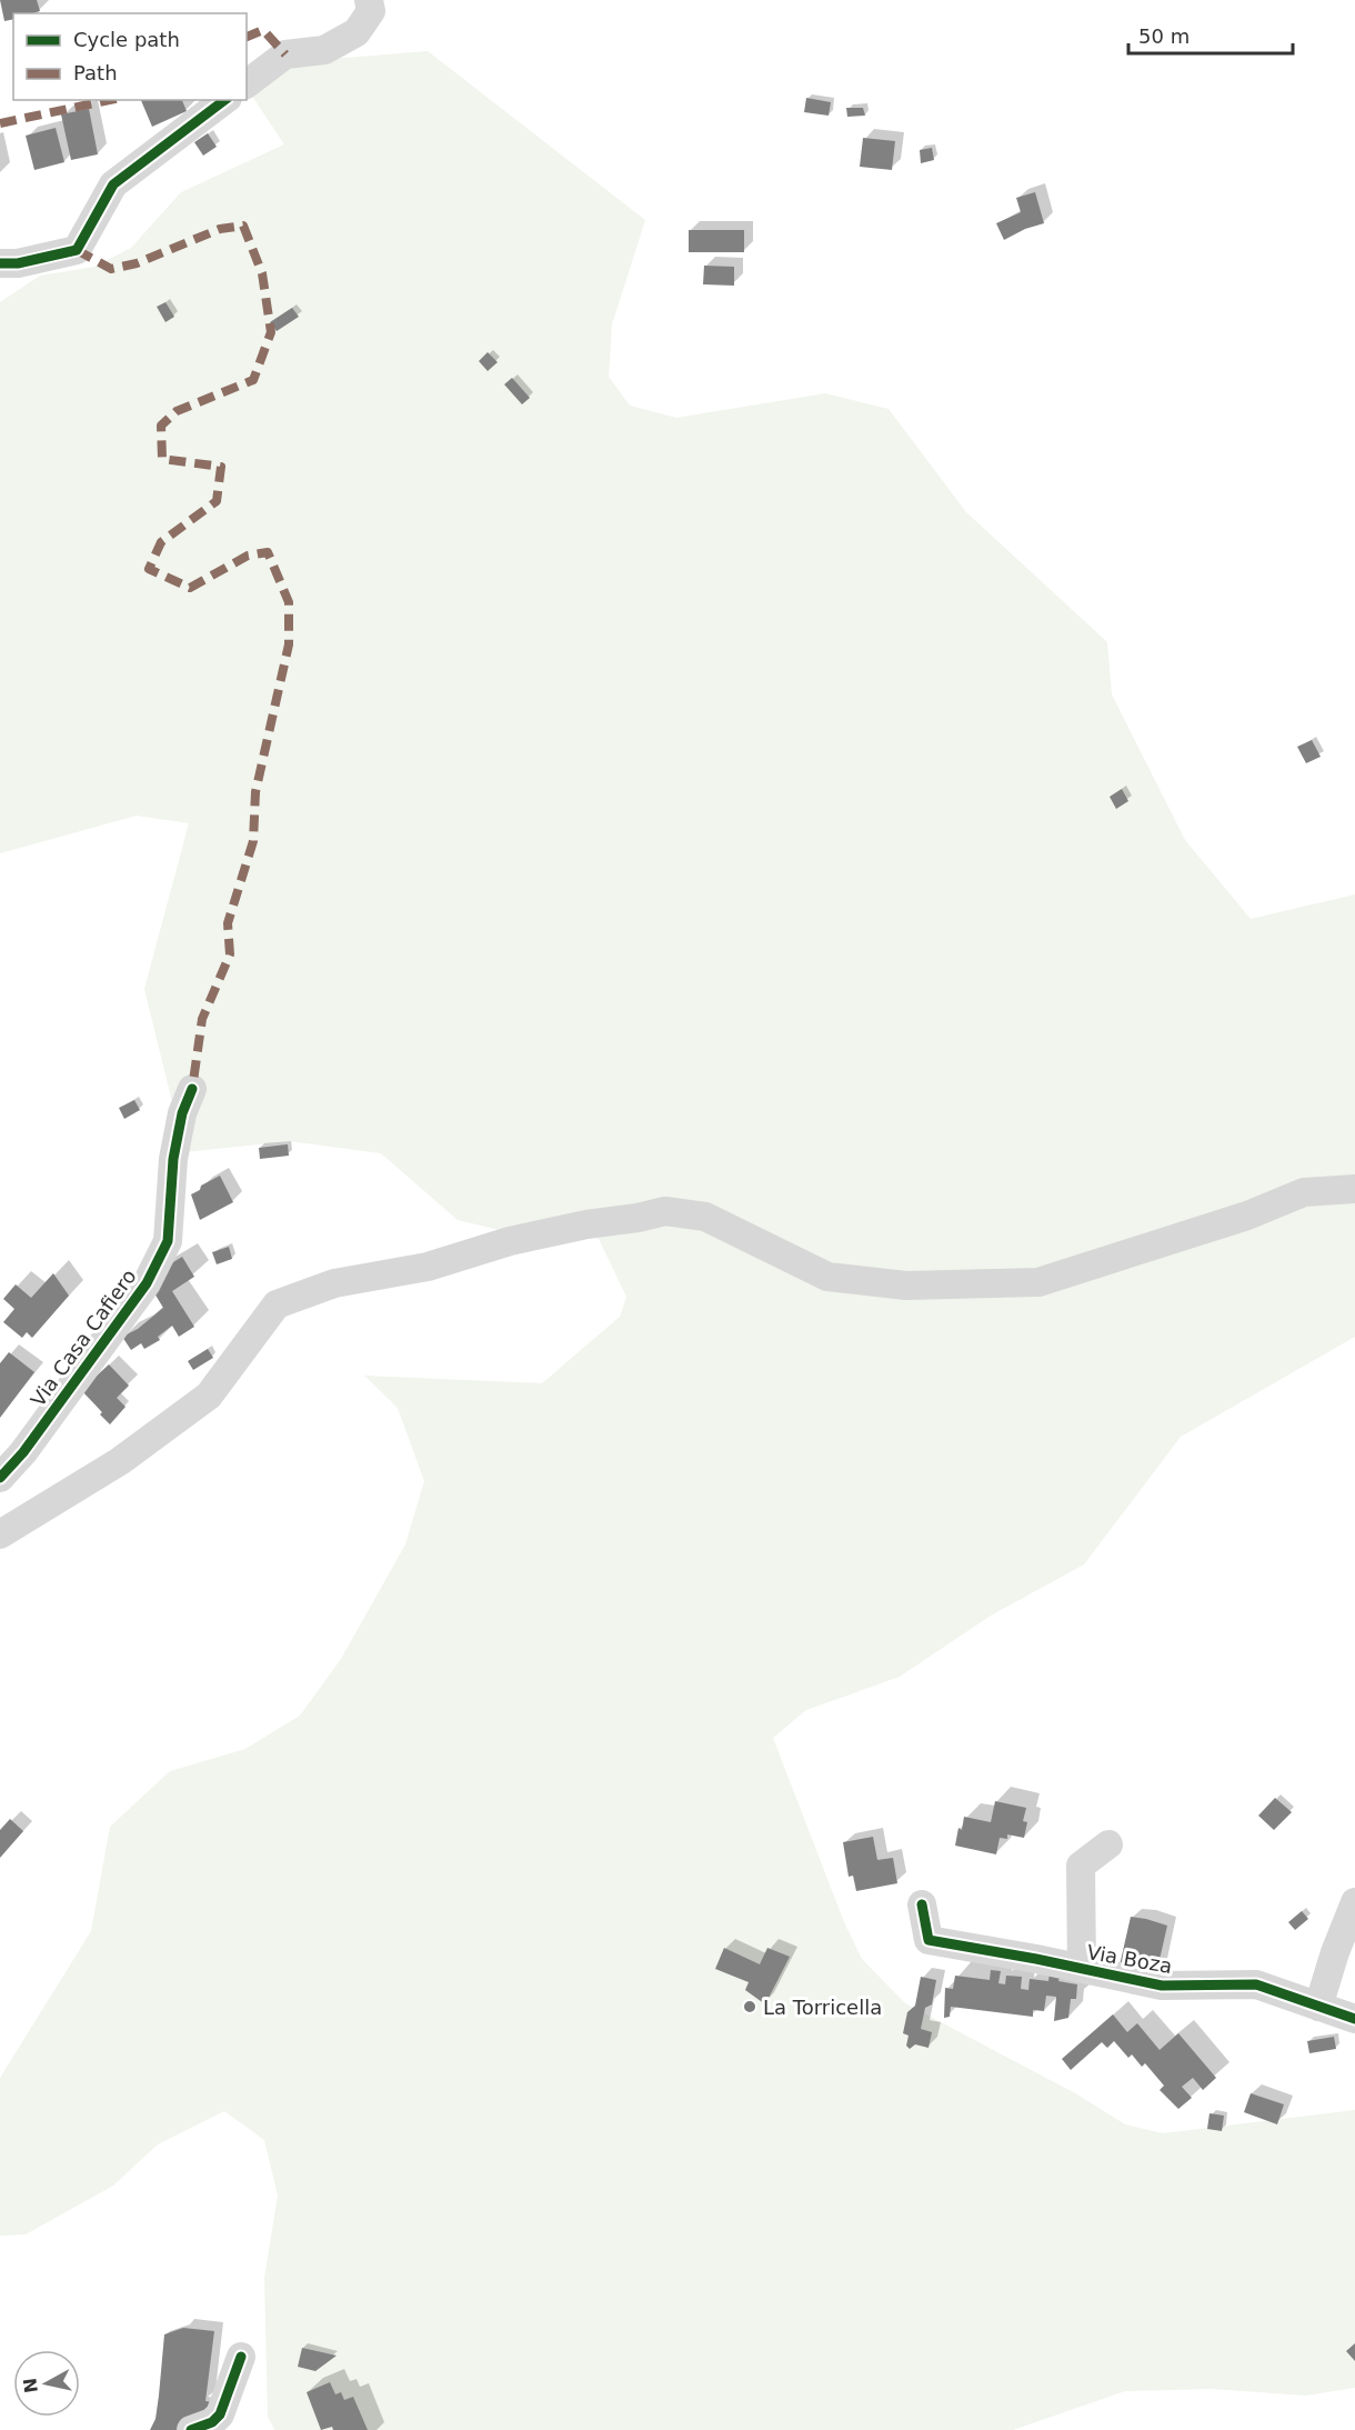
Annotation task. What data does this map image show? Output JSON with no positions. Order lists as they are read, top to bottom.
{
  "streets": {
    "street": ["Via Casa Cafiero", "Via Boza"]
  },
  "places": ["La Torricella"],
  "legend": ["Cycle path", "Path"],
  "scale_bar": "50 m",
  "north": "left"
}
